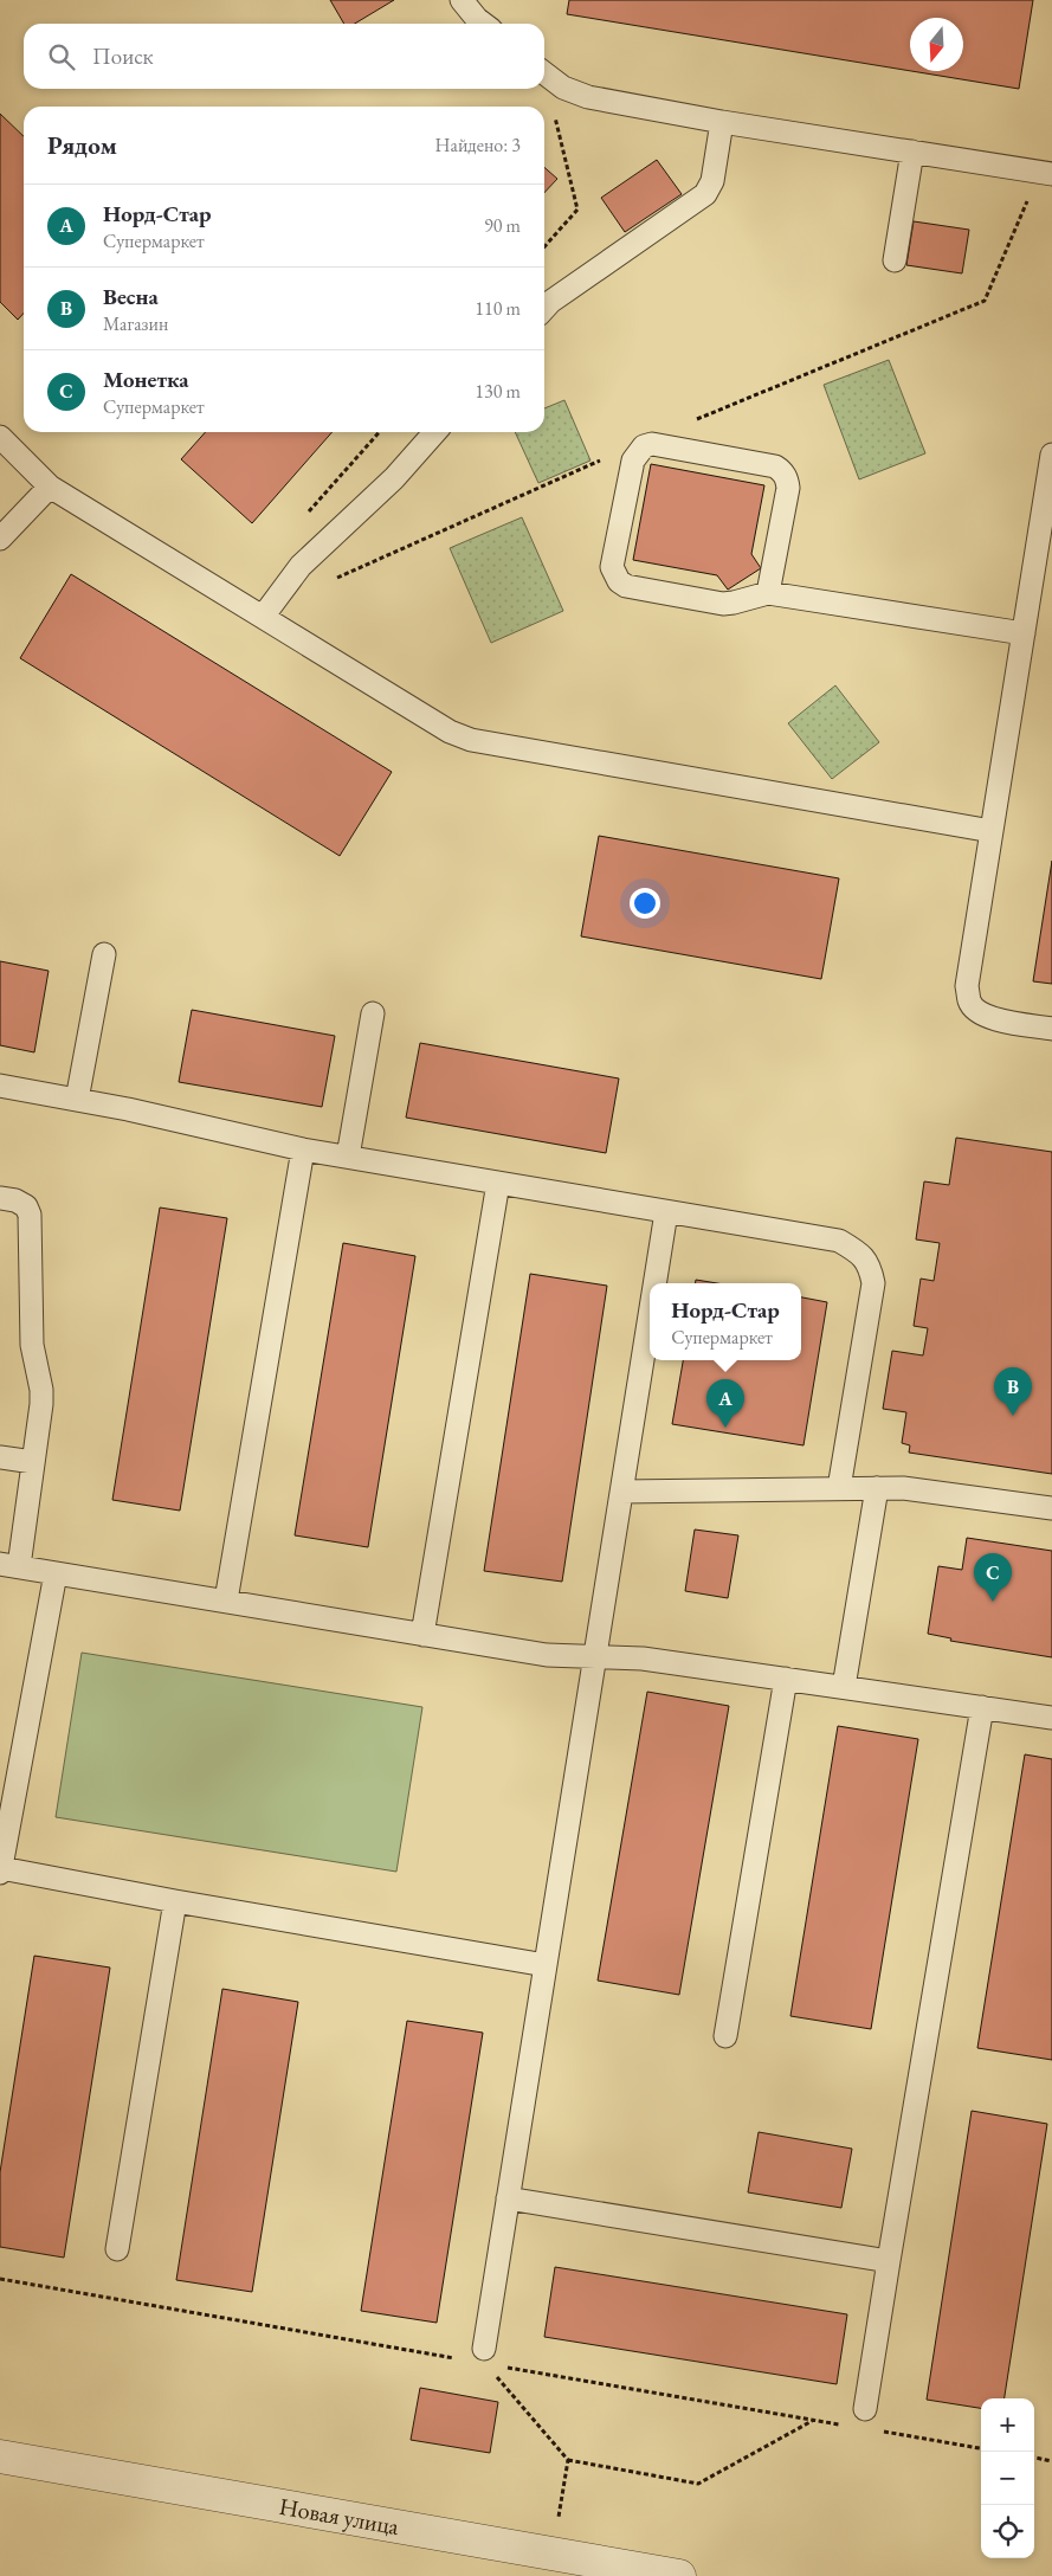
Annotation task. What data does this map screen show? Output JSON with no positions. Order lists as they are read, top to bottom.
{
  "streets": {
    "street": ["Новая улица"]
  },
  "north": "bottom",
  "page": {
    "search": "Поиск",
    "heading": ["Рядом", "Найдено: 3"],
    "list": [
      {
        "mark": "A",
        "name": "Норд-Стар",
        "note": "Супермаркет",
        "value": "90 m"
      },
      {
        "mark": "B",
        "name": "Весна",
        "note": "Магазин",
        "value": "110 m"
      },
      {
        "mark": "C",
        "name": "Монетка",
        "note": "Супермаркет",
        "value": "130 m"
      }
    ],
    "popup": ["Норд-Стар", "Супермаркет"],
    "pins": ["B", "A", "C"],
    "map_buttons": ["+", "−"]
  }
}
